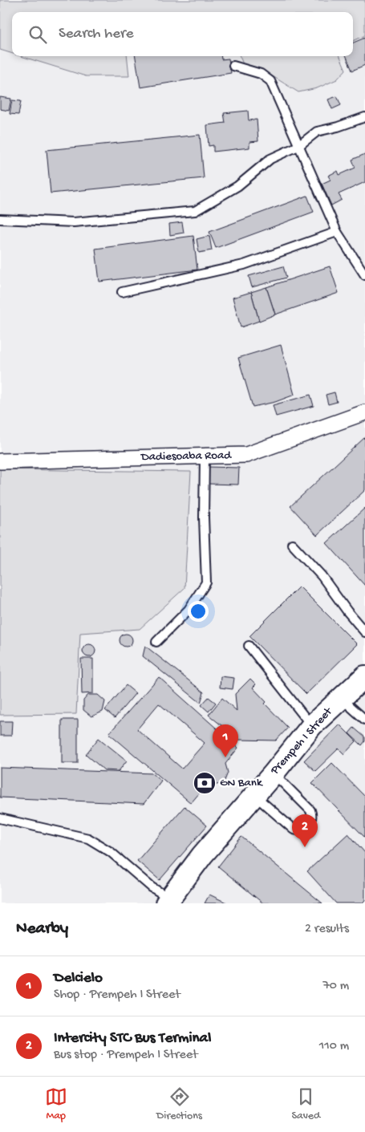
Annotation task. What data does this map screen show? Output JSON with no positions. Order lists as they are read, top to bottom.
{
  "streets": {
    "main road": ["Prempeh I Street"],
    "street": ["Dadiesoaba Road"]
  },
  "places": {
    "bank": ["GN Bank"]
  },
  "page": {
    "search": "Search here",
    "pins": ["1", "2"],
    "heading": ["Nearby", "2 results"],
    "list": [
      {
        "mark": "1",
        "name": "Delcielo",
        "note": "Shop · Prempeh I Street",
        "value": "70 m"
      },
      {
        "mark": "2",
        "name": "Intercity STC Bus Terminal",
        "note": "Bus stop · Prempeh I Street",
        "value": "110 m"
      }
    ],
    "nav": ["Map", "Directions", "Saved"]
  }
}
